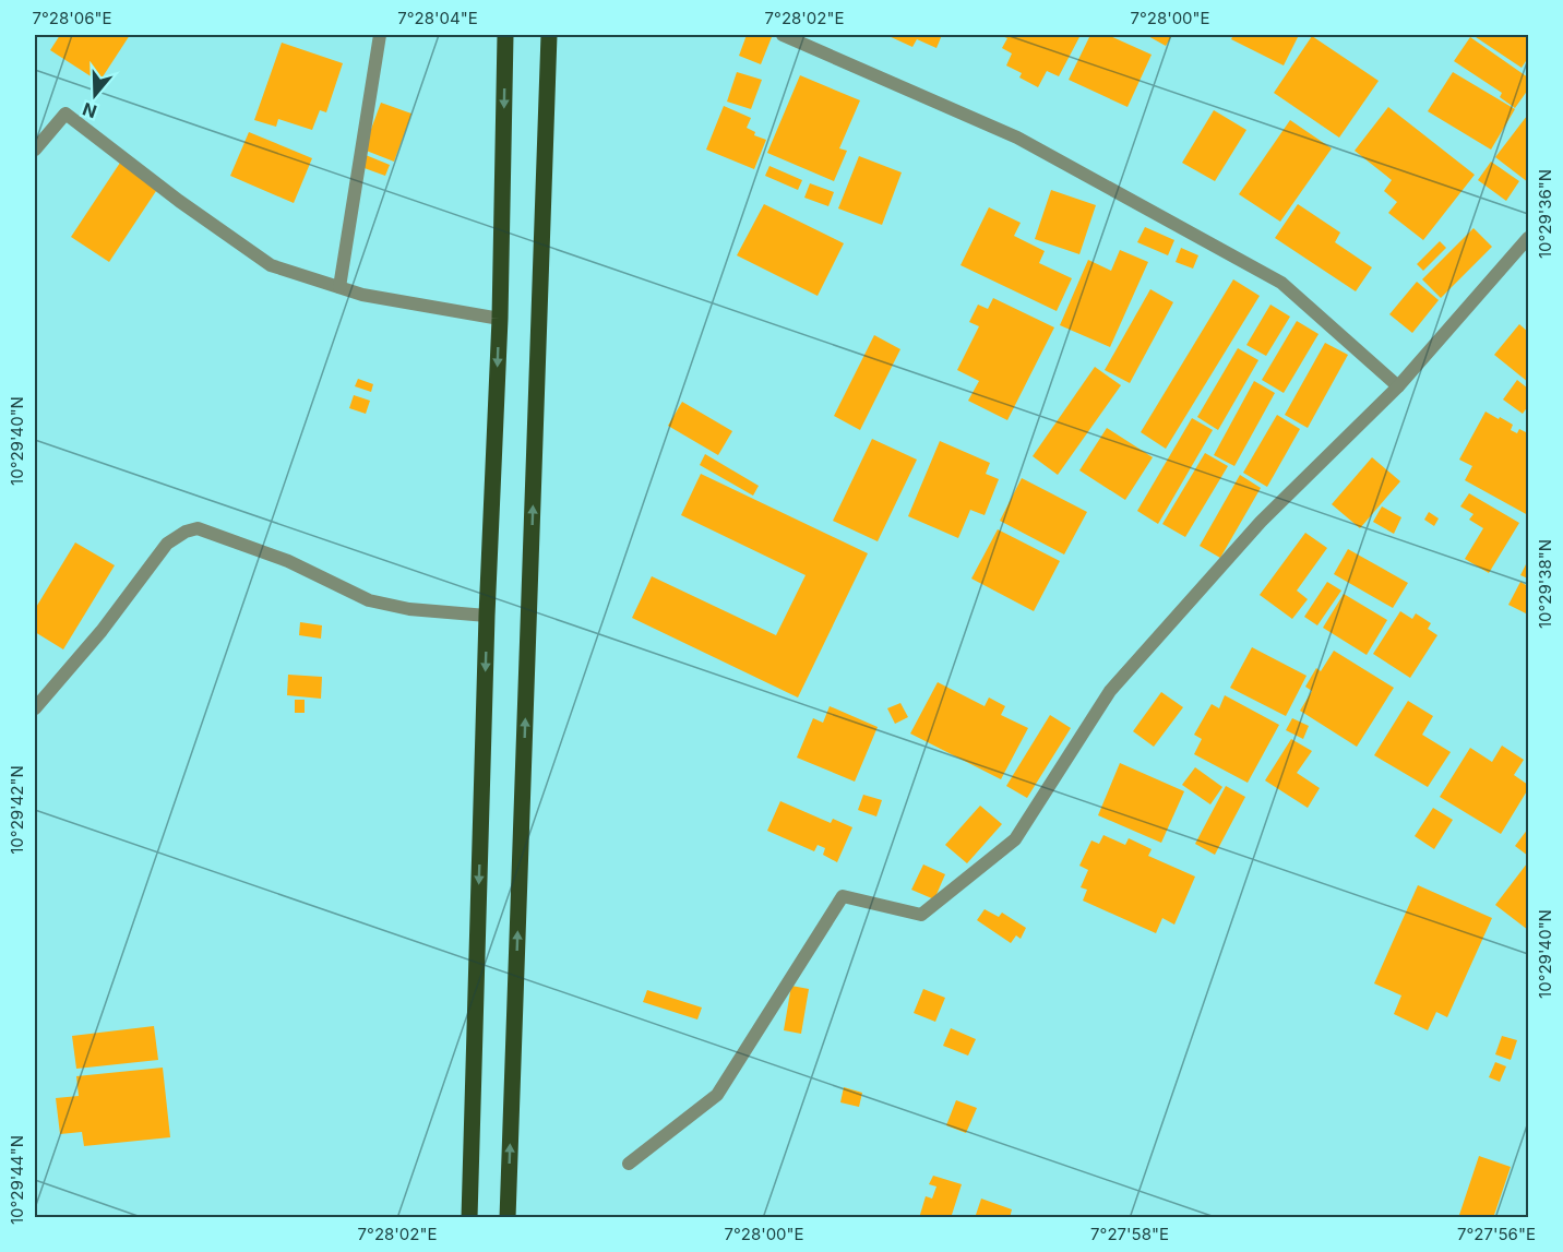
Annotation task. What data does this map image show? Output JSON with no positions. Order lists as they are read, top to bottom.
{
  "north": "bottom",
  "coordinates": [
    "7°28'06\"E",
    "7°28'04\"E",
    "7°28'02\"E",
    "7°28'00\"E",
    "10°29'36\"N",
    "10°29'40\"N",
    "10°29'38\"N",
    "10°29'42\"N",
    "10°29'44\"N",
    "7°27'58\"E",
    "7°27'56\"E"
  ]
}
